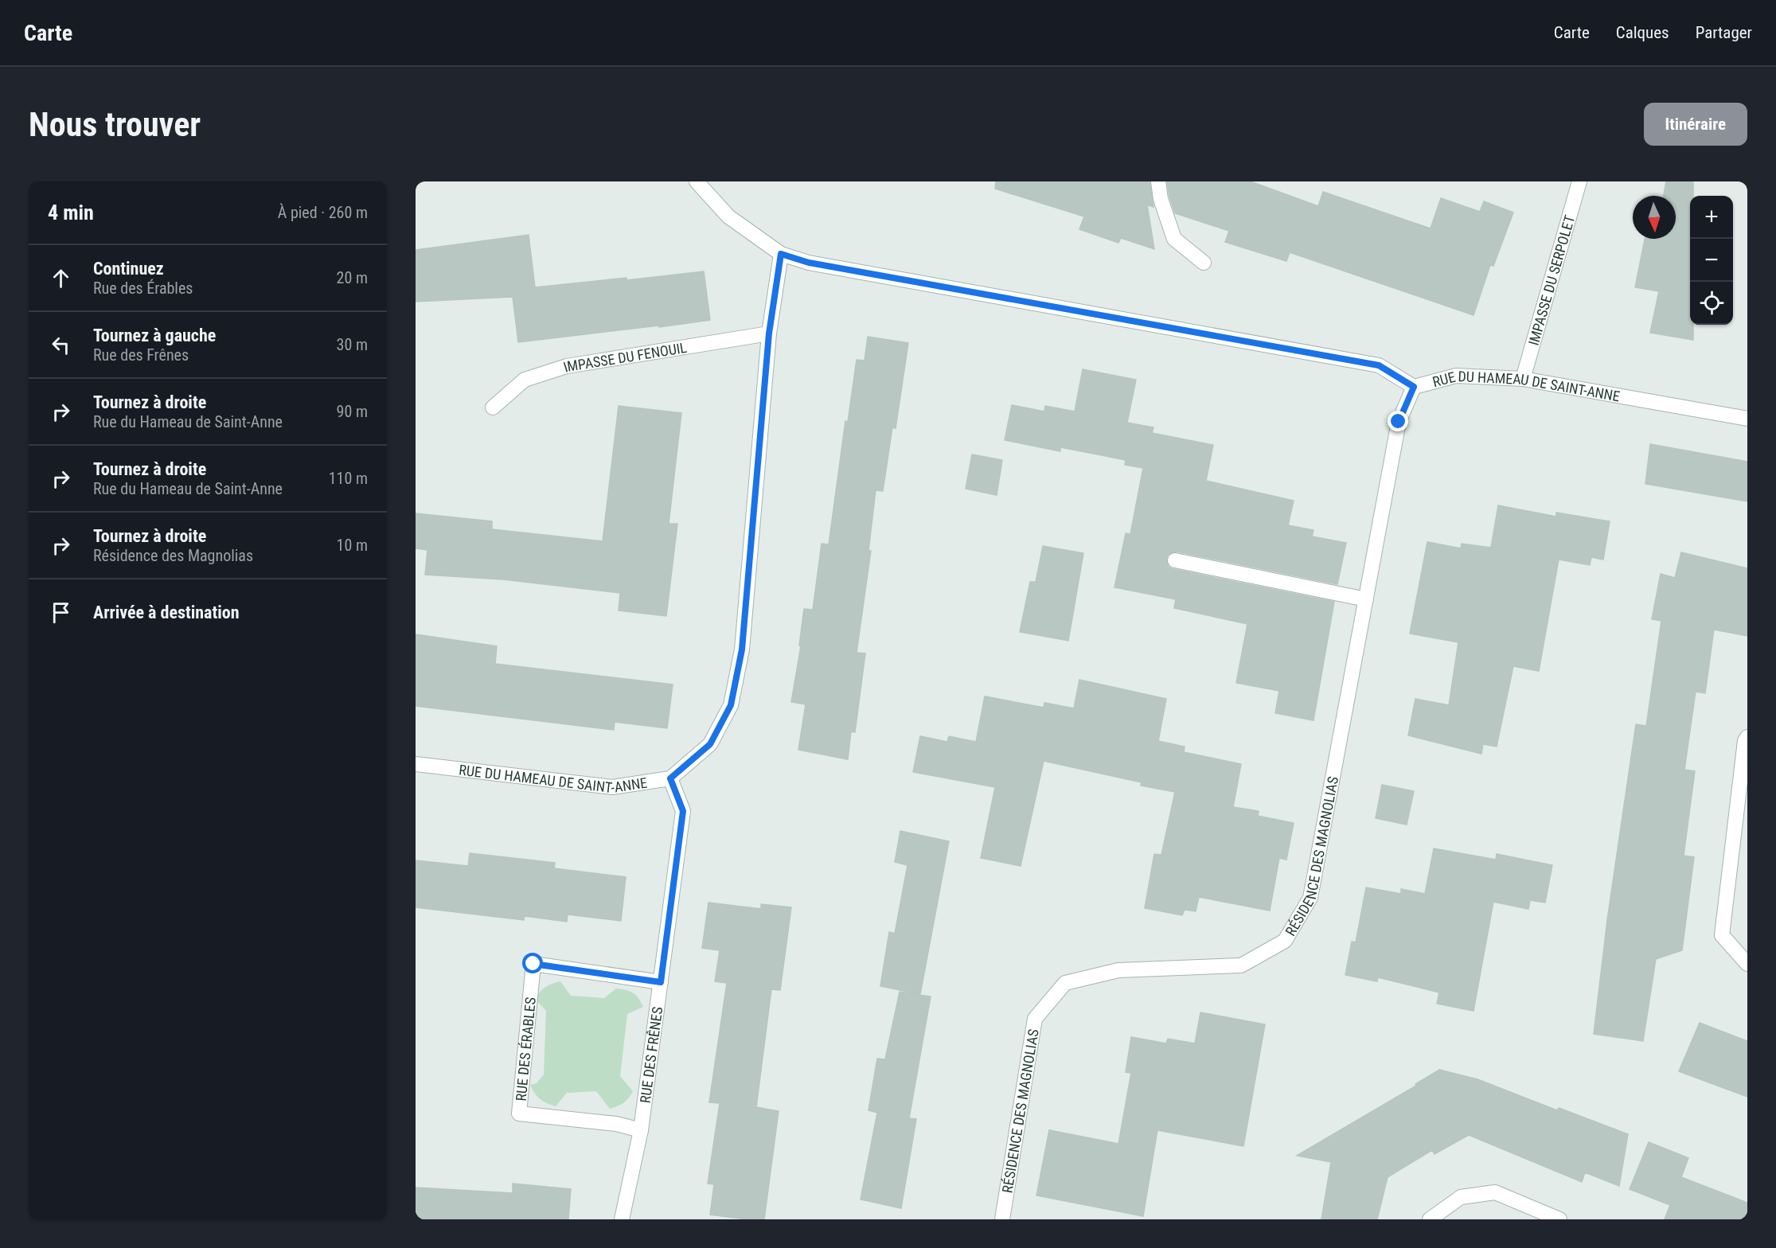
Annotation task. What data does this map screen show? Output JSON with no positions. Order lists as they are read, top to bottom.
{
  "streets": {
    "street": [
      "IMPASSE DU SERPOLET",
      "IMPASSE DU FENOUIL",
      "RUE DU HAMEAU DE SAINT-ANNE",
      "RÉSIDENCE DES MAGNOLIAS",
      "RUE DES ÉRABLES",
      "RUE DES FRÊNES"
    ]
  },
  "crossings": [
    ["IMPASSE DU SERPOLET", "RUE DU HAMEAU DE SAINT-ANNE"],
    ["RUE DU HAMEAU DE SAINT-ANNE", "RÉSIDENCE DES MAGNOLIAS"],
    ["RUE DU HAMEAU DE SAINT-ANNE", "RUE DES FRÊNES"],
    ["RUE DES ÉRABLES", "RUE DES FRÊNES"]
  ],
  "north": "bottom",
  "page": {
    "header": "Carte",
    "nav": ["Carte", "Calques", "Partager"],
    "buttons": "Itinéraire",
    "title": "Nous trouver",
    "heading": ["4 min", "À pied · 260 m"],
    "map_buttons": ["+", "−"],
    "list": [
      ["Continuez", "Rue des Érables", "20 m"],
      ["Tournez à gauche", "Rue des Frênes", "30 m"],
      ["Tournez à droite", "Rue du Hameau de Saint-Anne", "90 m"],
      ["Tournez à droite", "Rue du Hameau de Saint-Anne", "110 m"],
      ["Tournez à droite", "Résidence des Magnolias", "10 m"],
      "Arrivée à destination"
    ]
  }
}
